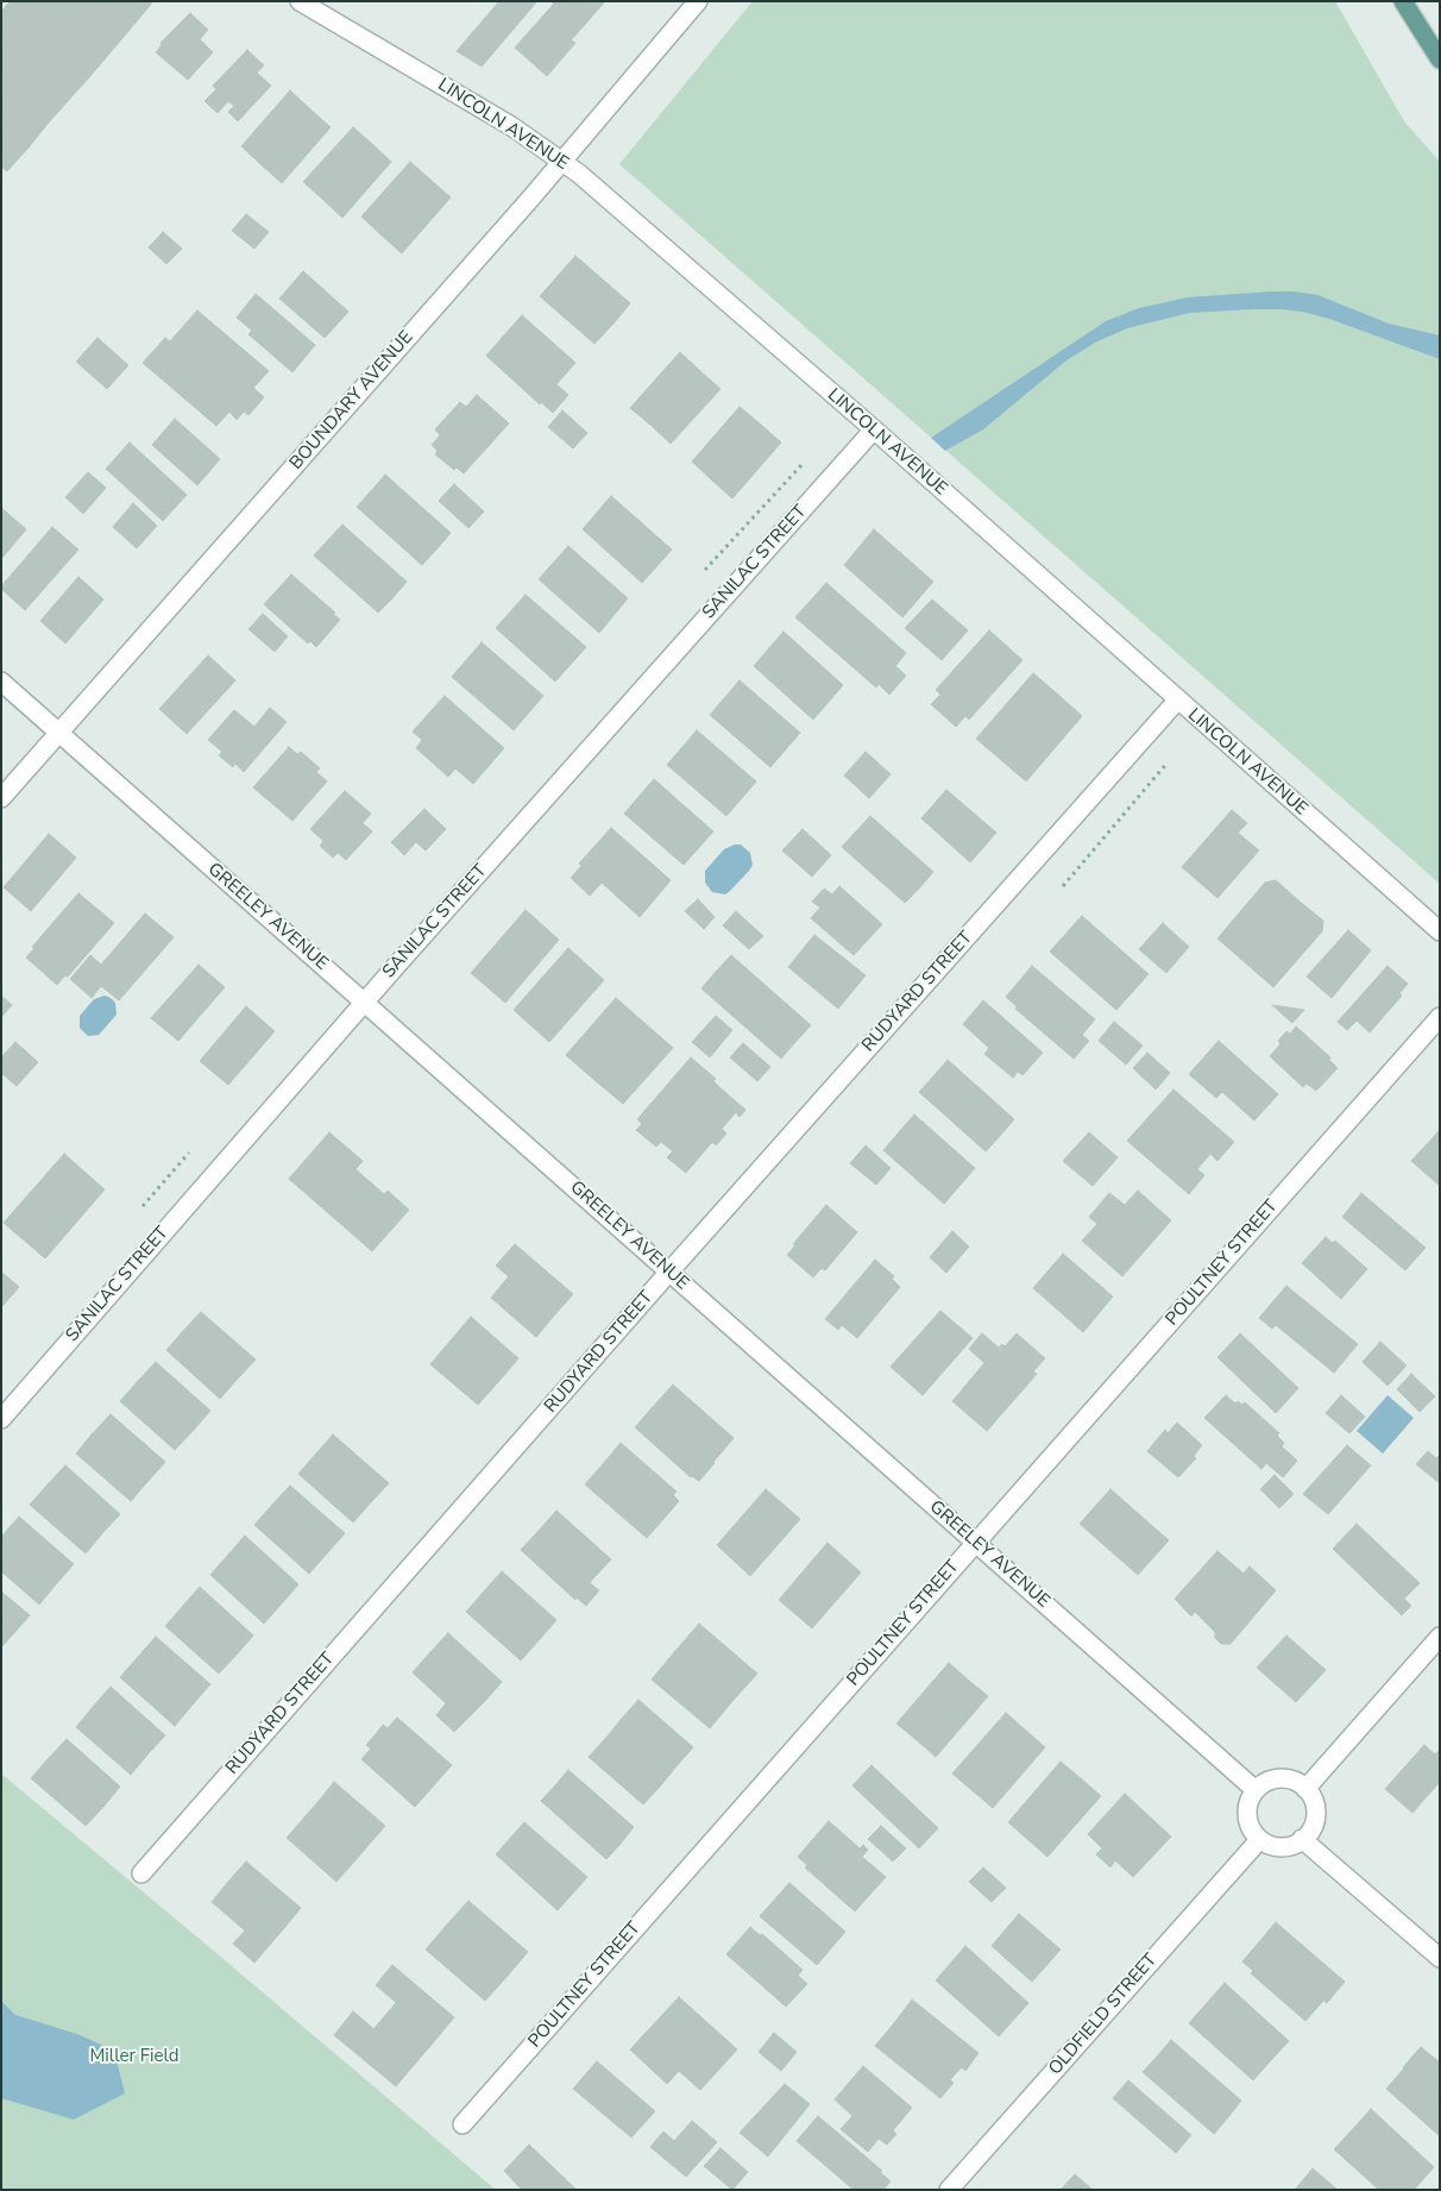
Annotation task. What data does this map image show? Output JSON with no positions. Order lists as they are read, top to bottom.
{
  "streets": {
    "street": [
      "LINCOLN AVENUE",
      "BOUNDARY AVENUE",
      "SANILAC STREET",
      "GREELEY AVENUE",
      "RUDYARD STREET",
      "POULTNEY STREET",
      "OLDFIELD STREET"
    ]
  },
  "crossings": [
    ["LINCOLN AVENUE", "BOUNDARY AVENUE"],
    ["LINCOLN AVENUE", "SANILAC STREET"],
    ["LINCOLN AVENUE", "RUDYARD STREET"],
    ["BOUNDARY AVENUE", "GREELEY AVENUE"],
    ["SANILAC STREET", "GREELEY AVENUE"],
    ["GREELEY AVENUE", "RUDYARD STREET"],
    ["GREELEY AVENUE", "POULTNEY STREET"],
    ["GREELEY AVENUE", "OLDFIELD STREET"]
  ],
  "parks": ["Miller Field"]
}
